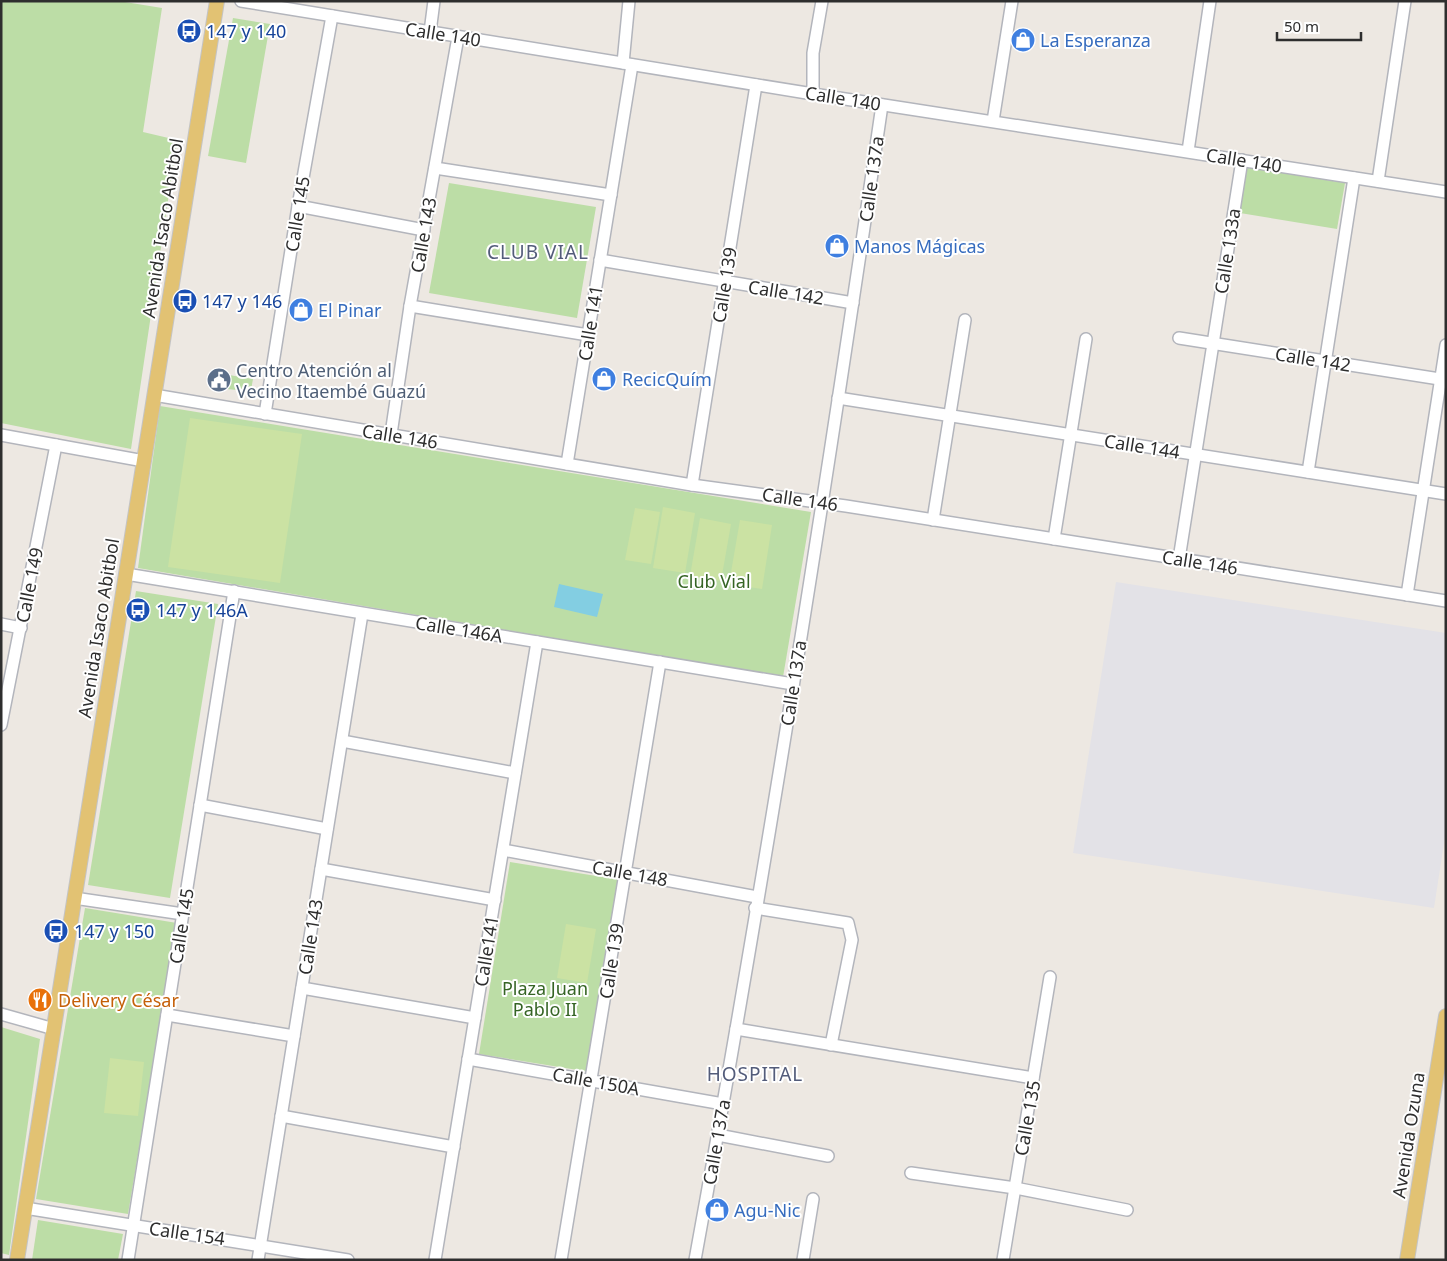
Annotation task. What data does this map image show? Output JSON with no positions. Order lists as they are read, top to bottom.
{
  "streets": {
    "main road": ["Avenida Isaco Abitbol", "Avenida Ozuna"],
    "street": [
      "Calle 140",
      "Calle 137a",
      "Calle 145",
      "Calle 143",
      "Calle 133a",
      "Calle 139",
      "Calle 142",
      "Calle 141",
      "Calle 146",
      "Calle 144",
      "Calle 149",
      "Calle 146A",
      "Calle 148",
      "Calle141",
      "Calle 150A",
      "Calle 135",
      "Calle 154"
    ]
  },
  "crossings": [
    ["Calle 140", "Calle 137a"],
    ["Calle 140", "Calle 145"],
    ["Calle 140", "Calle 143"],
    ["Calle 140", "Calle 133a"],
    ["Calle 140", "Calle 139"],
    ["Calle 140", "Calle 141"],
    ["Calle 137a", "Calle 142"],
    ["Calle 137a", "Calle 146"],
    ["Calle 137a", "Calle 144"],
    ["Calle 137a", "Calle 146A"],
    ["Calle 137a", "Calle 148"],
    ["Calle 137a", "Calle 150A"],
    ["Calle 145", "Calle 146"],
    ["Calle 145", "Calle 146A"],
    ["Calle 145", "Calle 154"],
    ["Avenida Isaco Abitbol", "Calle 146"],
    ["Avenida Isaco Abitbol", "Calle 146A"],
    ["Avenida Isaco Abitbol", "Calle 154"],
    ["Calle 143", "Calle 146"],
    ["Calle 143", "Calle 146A"],
    ["Calle 143", "Calle 154"],
    ["Calle 133a", "Calle 142"],
    ["Calle 133a", "Calle 146"],
    ["Calle 133a", "Calle 144"],
    ["Calle 139", "Calle 142"],
    ["Calle 139", "Calle 146"],
    ["Calle 139", "Calle 146A"],
    ["Calle 139", "Calle 148"],
    ["Calle 139", "Calle 150A"],
    ["Calle 142", "Calle 141"],
    ["Calle 141", "Calle 146"],
    ["Calle 146A", "Calle141"],
    ["Calle 148", "Calle141"],
    ["Calle141", "Calle 150A"]
  ],
  "districts": ["CLUB VIAL", "HOSPITAL"],
  "parks": ["Club Vial", "Plaza Juan Pablo II"],
  "places": {
    "bus stop": [
      "147 y 140",
      "147 y 146",
      "147 y 146A",
      "147 y 150"
    ],
    "shop": [
      "La Esperanza",
      "Manos Mágicas",
      "El Pinar",
      "RecicQuím",
      "Agu-Nic"
    ],
    "public building": ["Centro Atención al Vecino Itaembé Guazú"],
    "restaurant": ["Delivery César"]
  },
  "scale_bar": "50 m"
}
